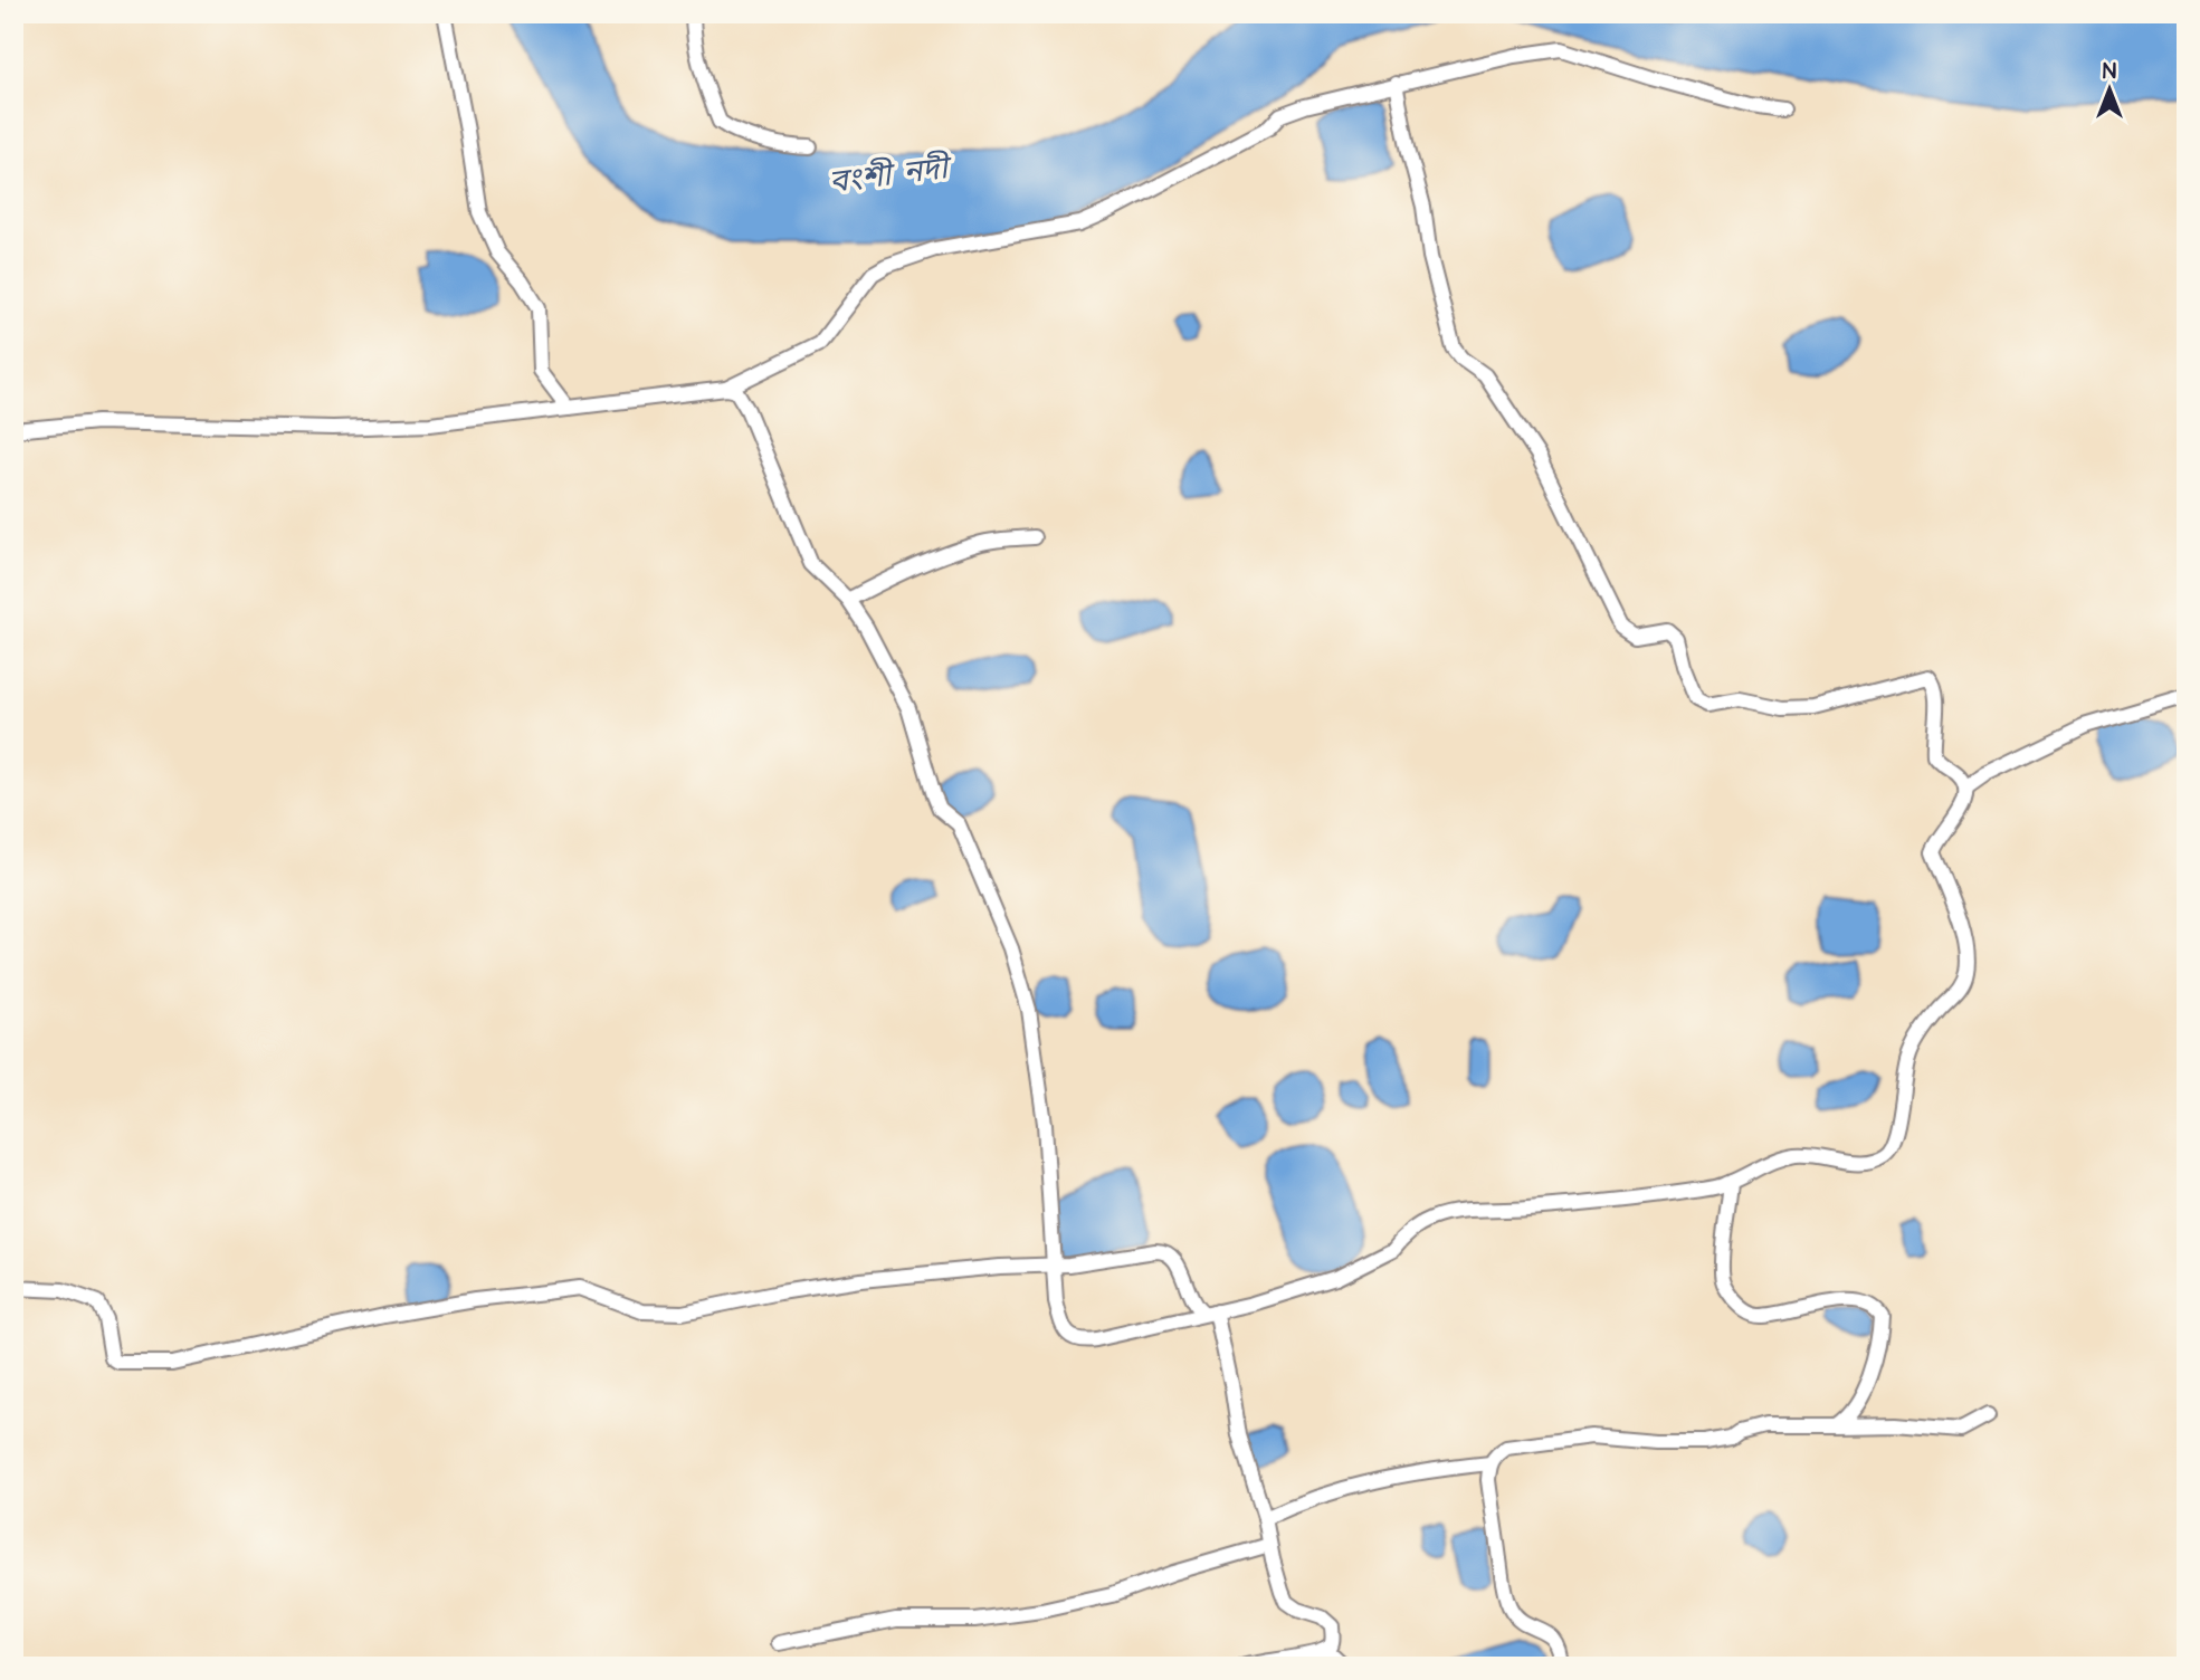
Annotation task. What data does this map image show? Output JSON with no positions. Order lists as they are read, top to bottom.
{
  "water": ["বংশী নদী"],
  "north": "top"
}
